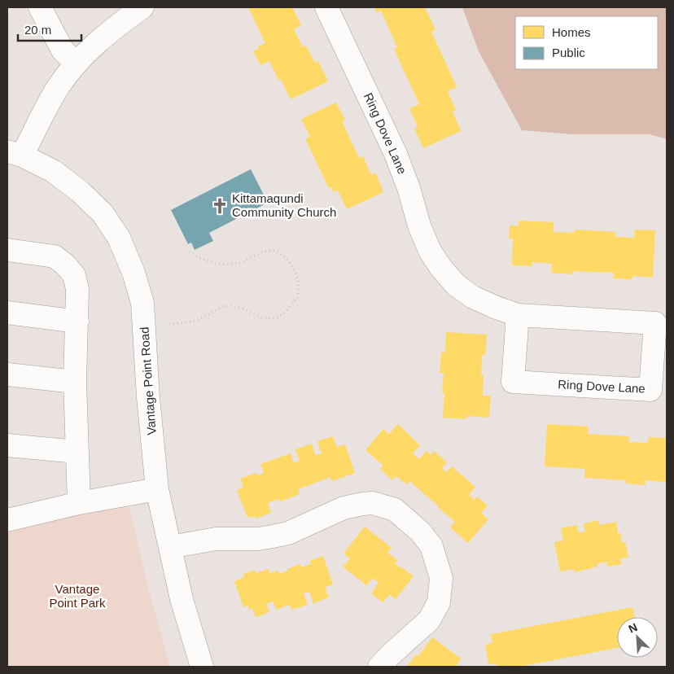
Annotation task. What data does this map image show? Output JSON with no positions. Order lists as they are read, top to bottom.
{
  "streets": {
    "street": ["Ring Dove Lane", "Vantage Point Road"]
  },
  "parks": ["Vantage Point Park"],
  "places": {
    "church": ["Kittamaqundi Community Church"]
  },
  "legend": ["Homes", "Public"],
  "scale_bar": "20 m",
  "north": "top left"
}
